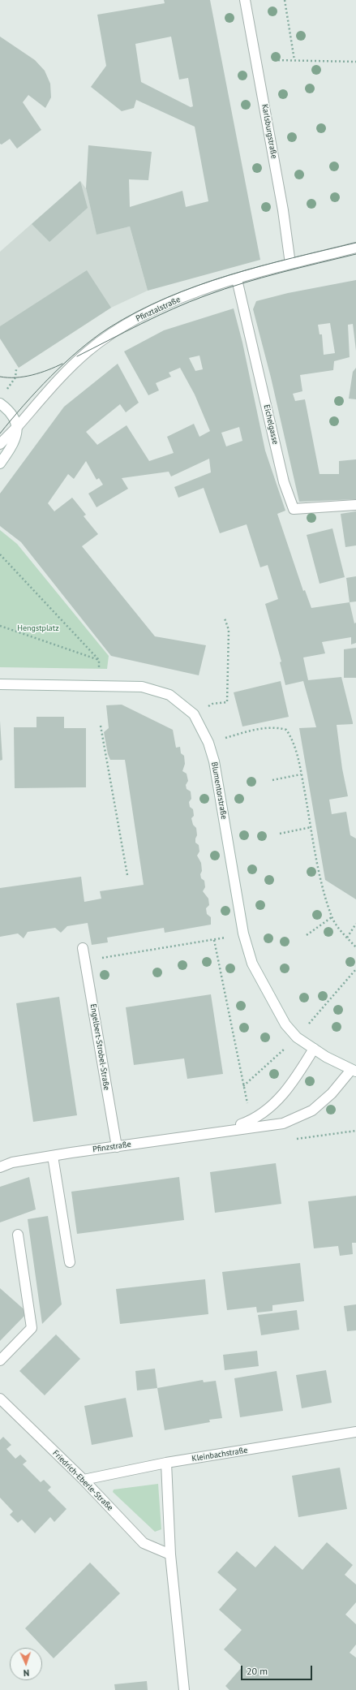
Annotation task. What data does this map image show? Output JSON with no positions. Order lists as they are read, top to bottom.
{
  "streets": {
    "street": [
      "Karlsburgstraße",
      "Pfinztalstraße",
      "Eichelgasse",
      "Blumentorstraße",
      "Engelbert-Strobel-Straße",
      "Pfinzstraße",
      "Kleinbachstraße",
      "Friedrich-Eberle-Straße"
    ]
  },
  "crossings": [
    ["Karlsburgstraße", "Pfinztalstraße"],
    ["Pfinztalstraße", "Eichelgasse"],
    ["Blumentorstraße", "Pfinzstraße"],
    ["Engelbert-Strobel-Straße", "Pfinzstraße"],
    ["Kleinbachstraße", "Friedrich-Eberle-Straße"]
  ],
  "parks": ["Hengstplatz"],
  "scale_bar": "20 m",
  "north": "bottom"
}
